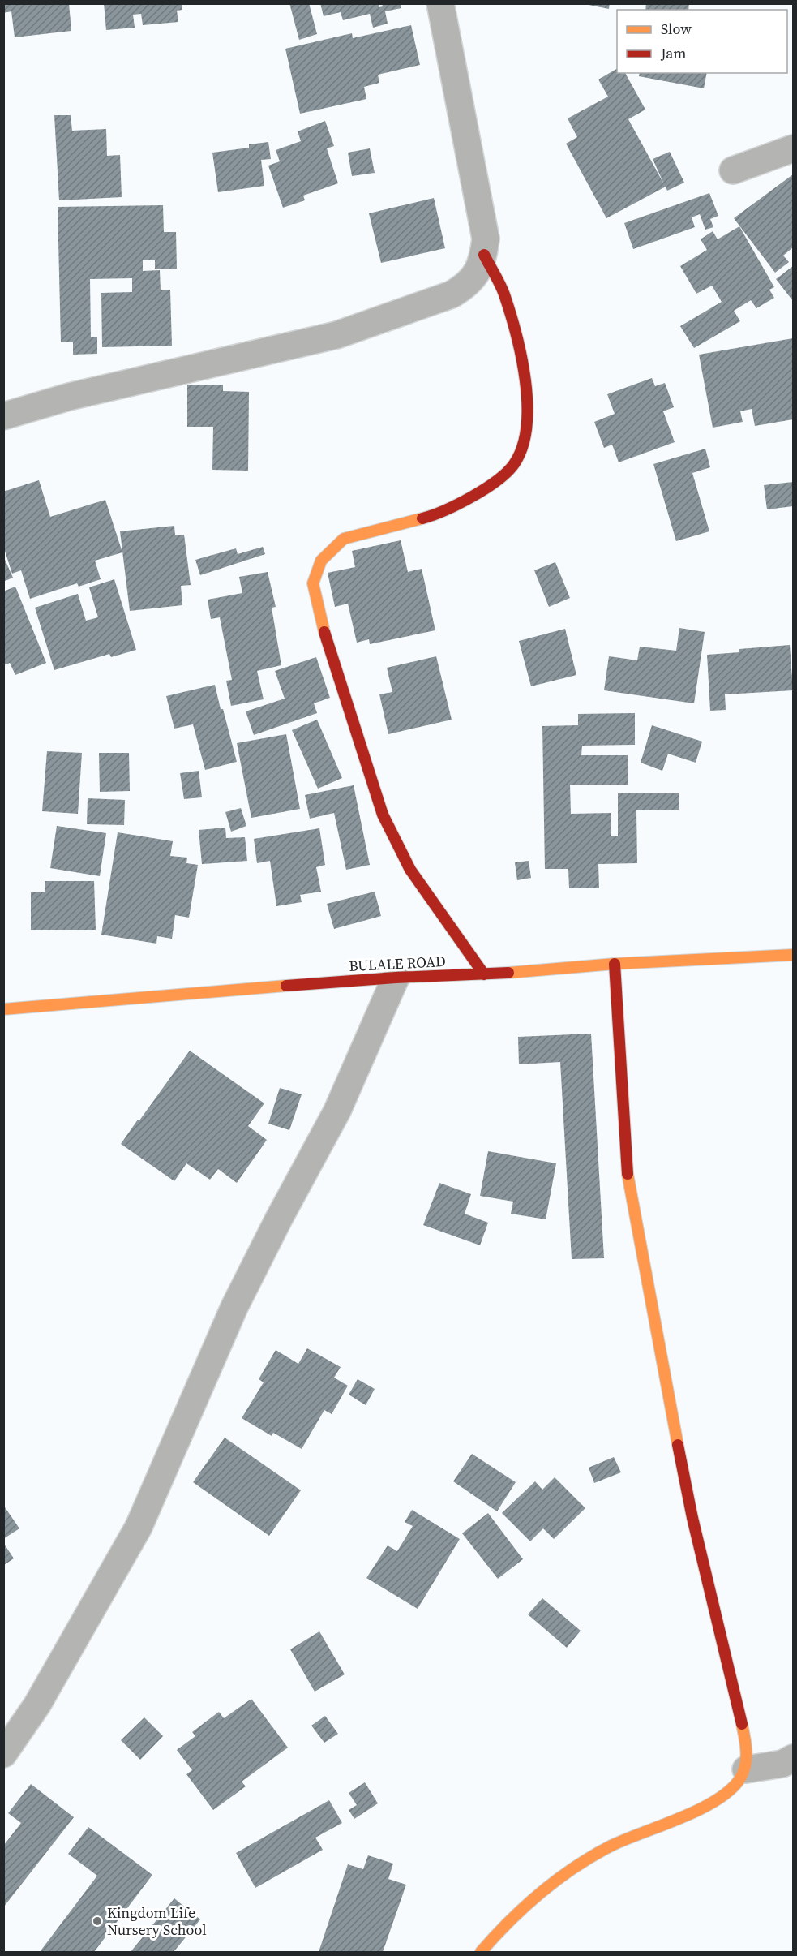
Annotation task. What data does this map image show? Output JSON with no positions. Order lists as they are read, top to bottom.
{
  "streets": {
    "street": ["BULALE ROAD"]
  },
  "places": ["Kingdom Life Nursery School"],
  "legend": ["Slow", "Jam"]
}
